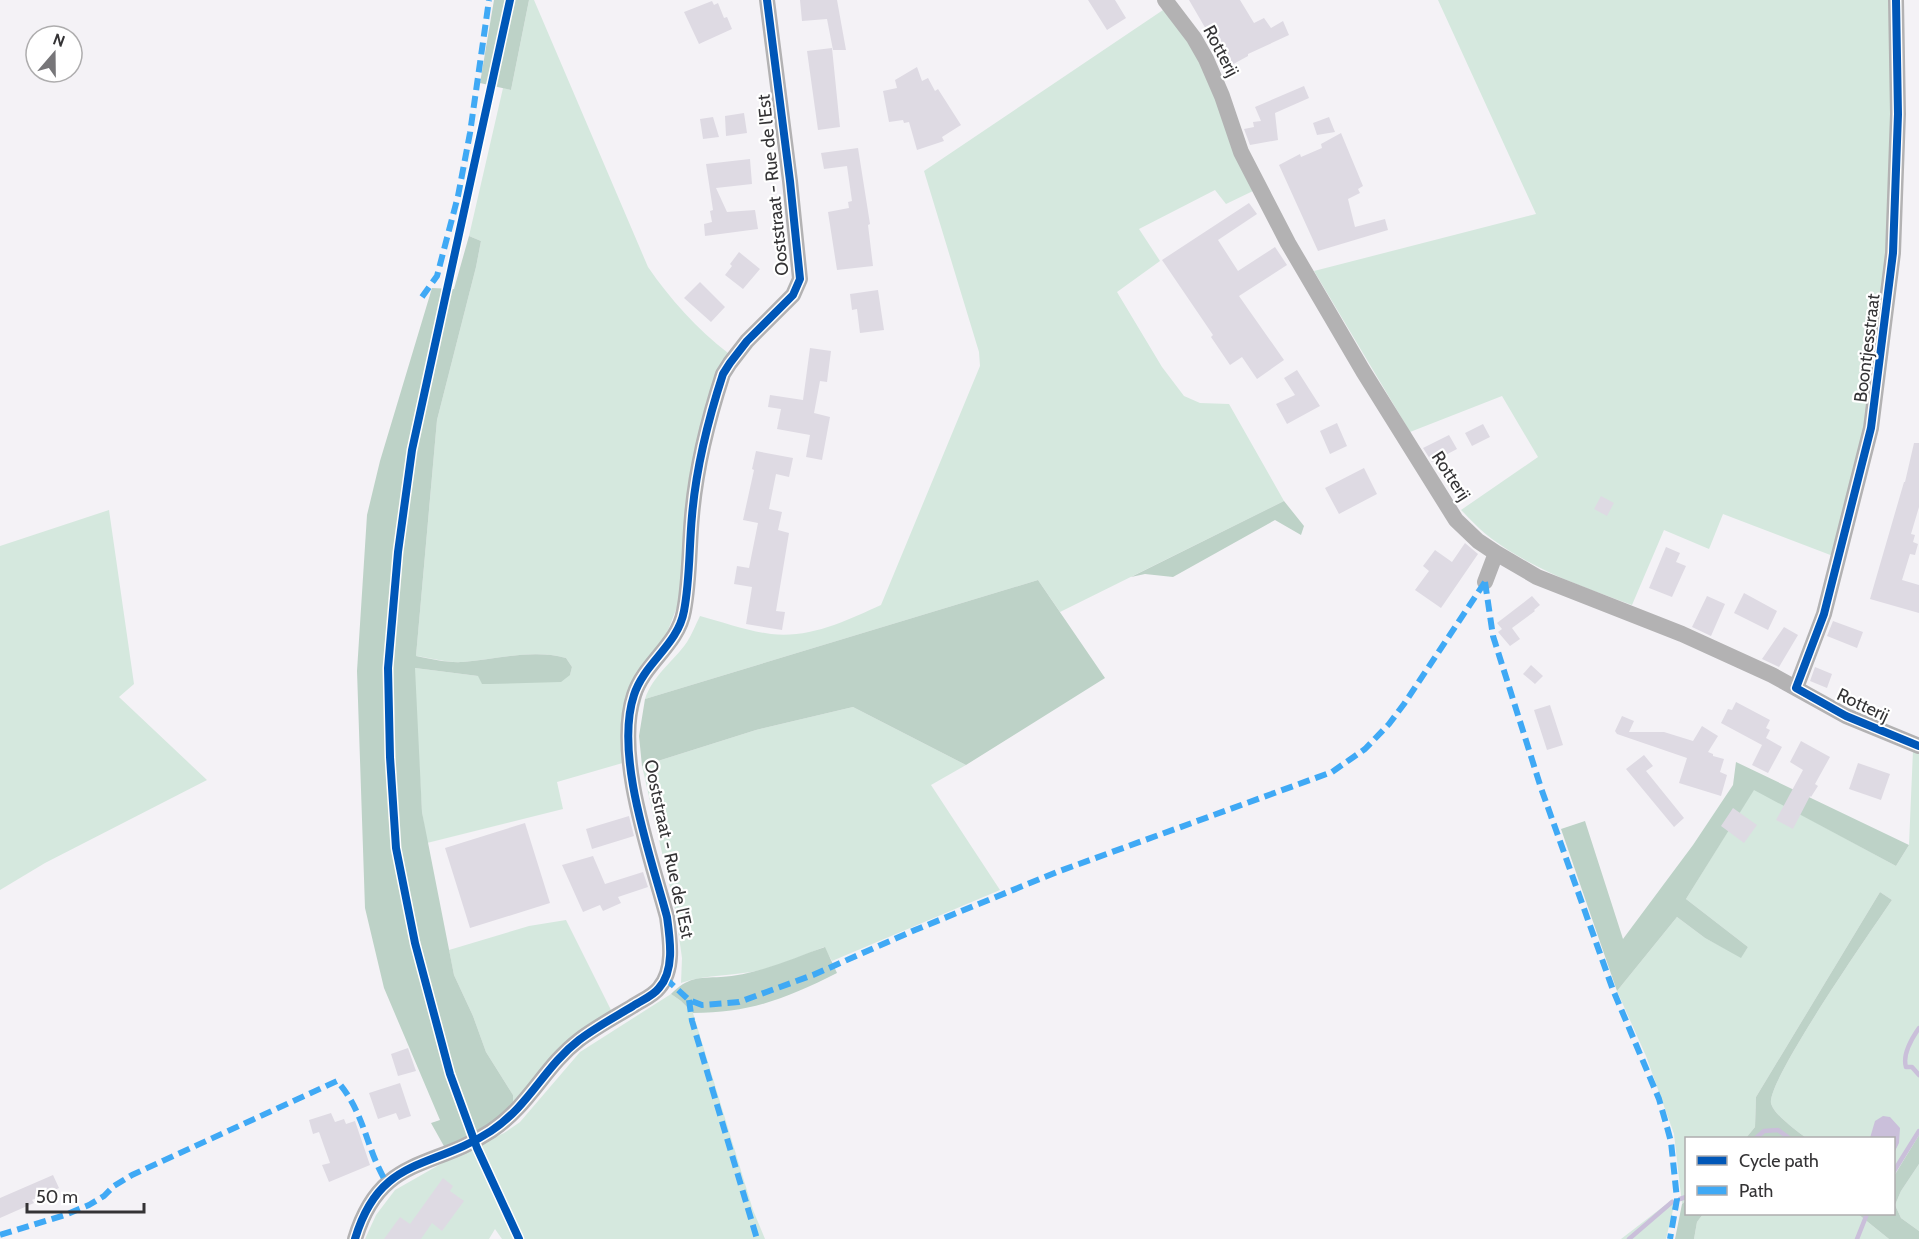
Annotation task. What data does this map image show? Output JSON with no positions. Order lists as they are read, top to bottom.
{
  "streets": {
    "street": ["Rotterij", "Ooststraat - Rue de l'Est", "Boontjesstraat"]
  },
  "crossings": [
    ["Rotterij", "Boontjesstraat"]
  ],
  "legend": ["Cycle path", "Path"],
  "scale_bar": "50 m",
  "north": "top"
}
